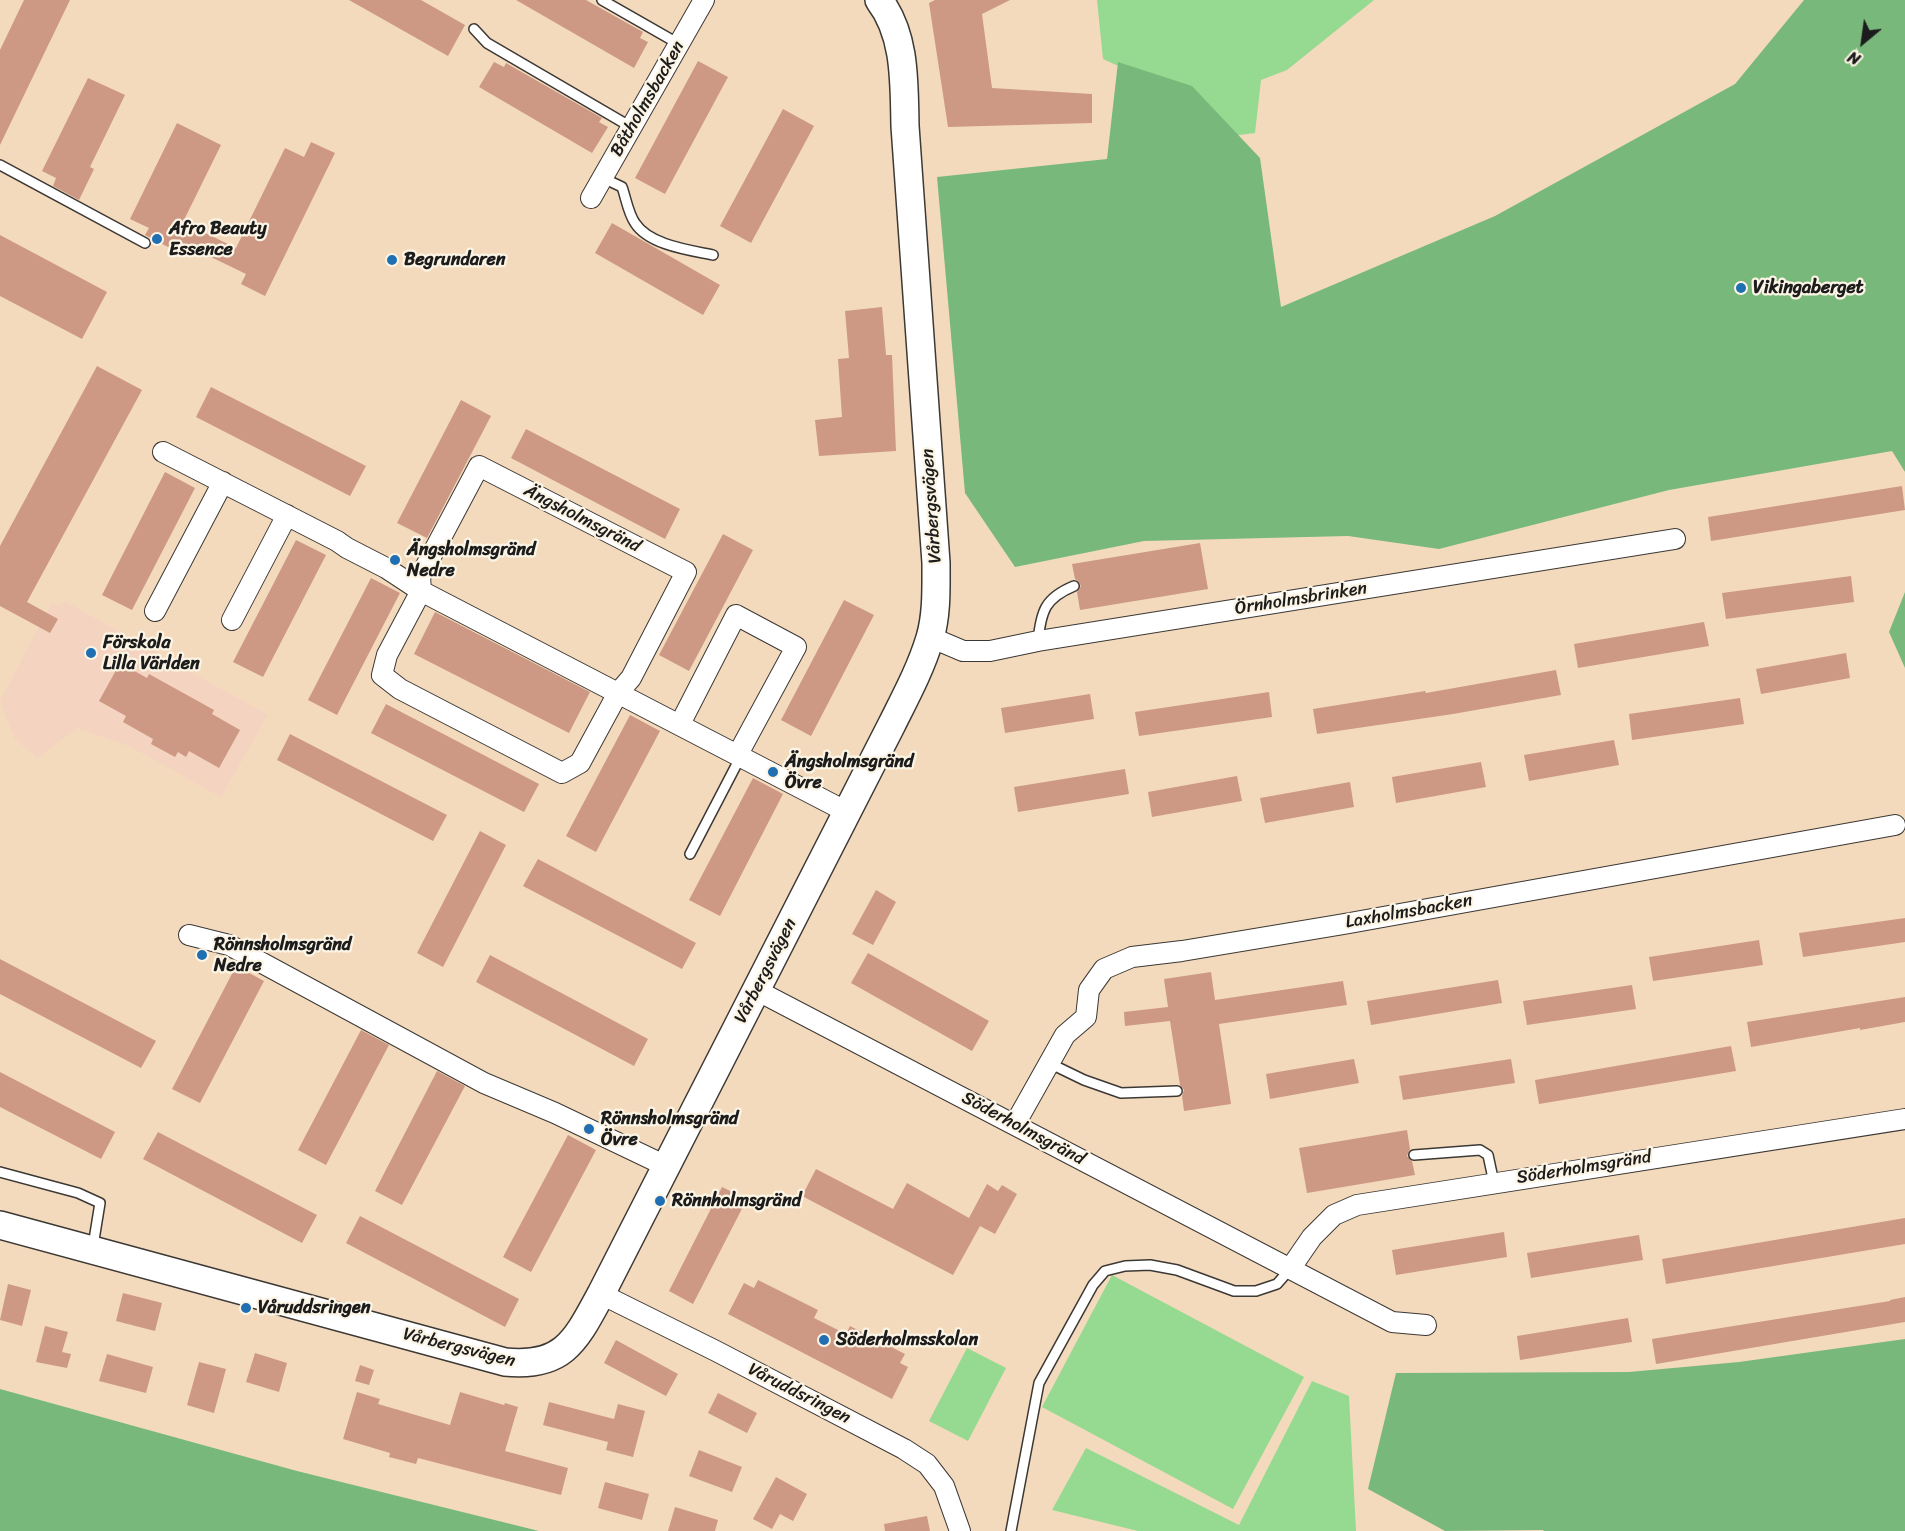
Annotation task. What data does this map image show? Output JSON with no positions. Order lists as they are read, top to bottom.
{
  "streets": {
    "street": [
      "Båtholmsbacken",
      "Vårbergsvägen",
      "Ängsholmsgränd",
      "Örnholmsbrinken",
      "Laxholmsbacken",
      "Söderholmsgränd",
      "Våruddsringen"
    ]
  },
  "crossings": [
    ["Vårbergsvägen", "Örnholmsbrinken"],
    ["Vårbergsvägen", "Söderholmsgränd"],
    ["Vårbergsvägen", "Våruddsringen"],
    ["Laxholmsbacken", "Söderholmsgränd"]
  ],
  "places": [
    "Afro Beauty Essence",
    "Begrundaren",
    "Vikingaberget",
    "Ängsholmsgränd Nedre",
    "Förskola Lilla Världen",
    "Ängsholmsgränd Övre",
    "Rönnsholmsgränd Nedre",
    "Rönnsholmsgränd Övre",
    "Rönnholmsgränd",
    "Våruddsringen",
    "Söderholmsskolan"
  ],
  "north": "bottom left"
}
